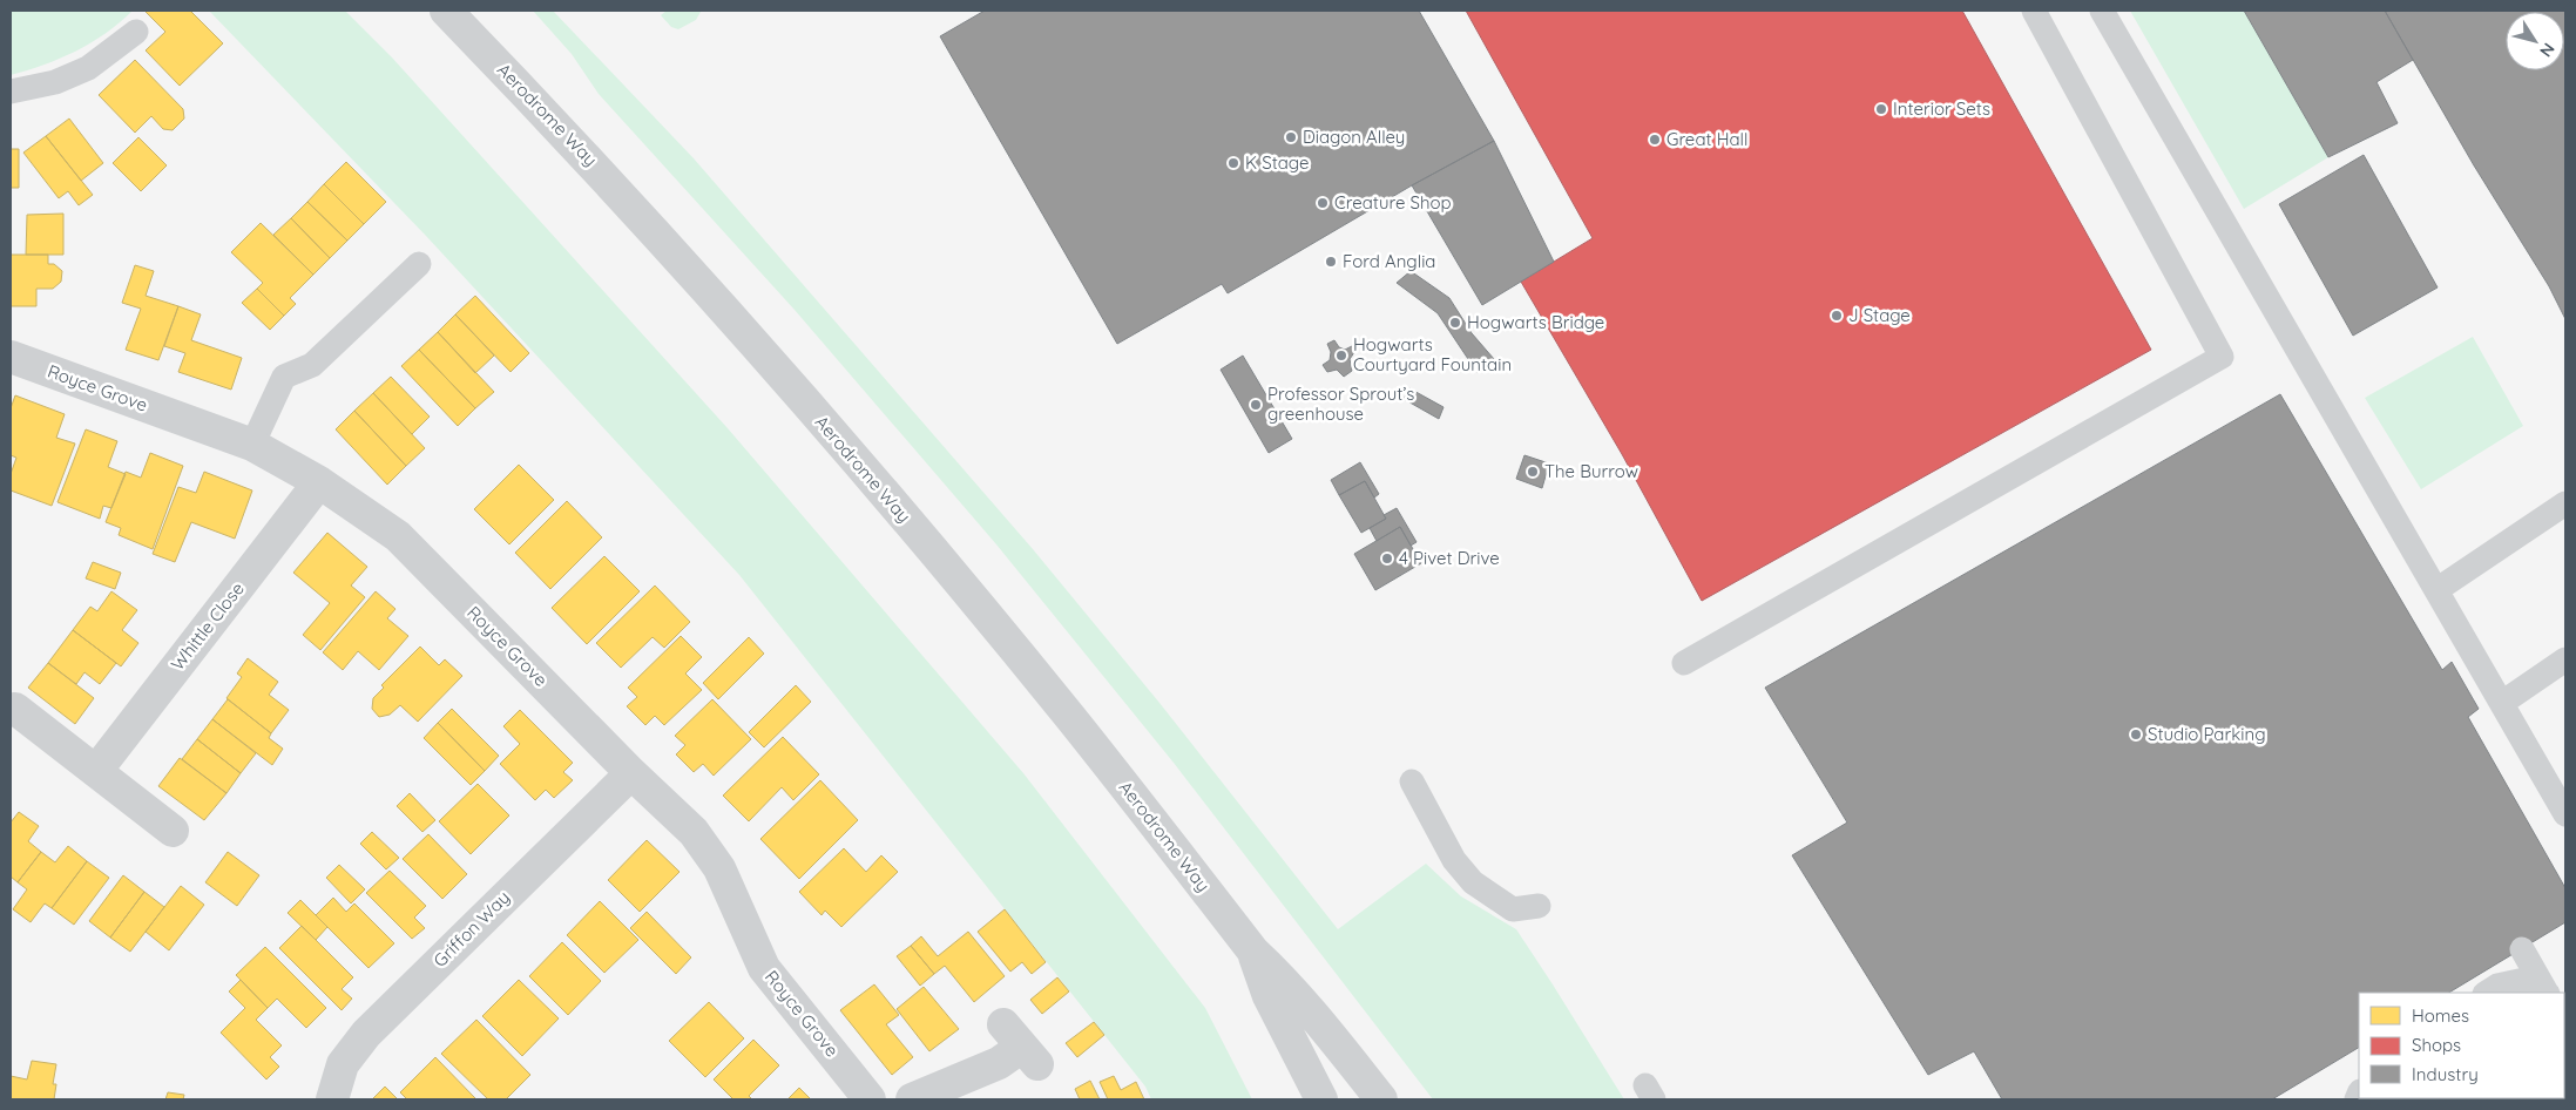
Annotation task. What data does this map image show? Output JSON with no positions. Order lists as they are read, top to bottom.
{
  "streets": {
    "street": [
      "Aerodrome Way",
      "Royce Grove",
      "Whittle Close",
      "Griffon Way"
    ]
  },
  "crossings": [
    ["Royce Grove", "Whittle Close"],
    ["Royce Grove", "Griffon Way"]
  ],
  "places": [
    "Interior Sets",
    "Diagon Alley",
    "Great Hall",
    "K Stage",
    "Creature Shop",
    "Ford Anglia",
    "J Stage",
    "Hogwarts Bridge",
    "Hogwarts Courtyard Fountain",
    "Professor Sprout’s greenhouse",
    "The Burrow",
    "4 Pivet Drive",
    "Studio Parking"
  ],
  "legend": ["Homes", "Shops", "Industry"],
  "north": "bottom right"
}
